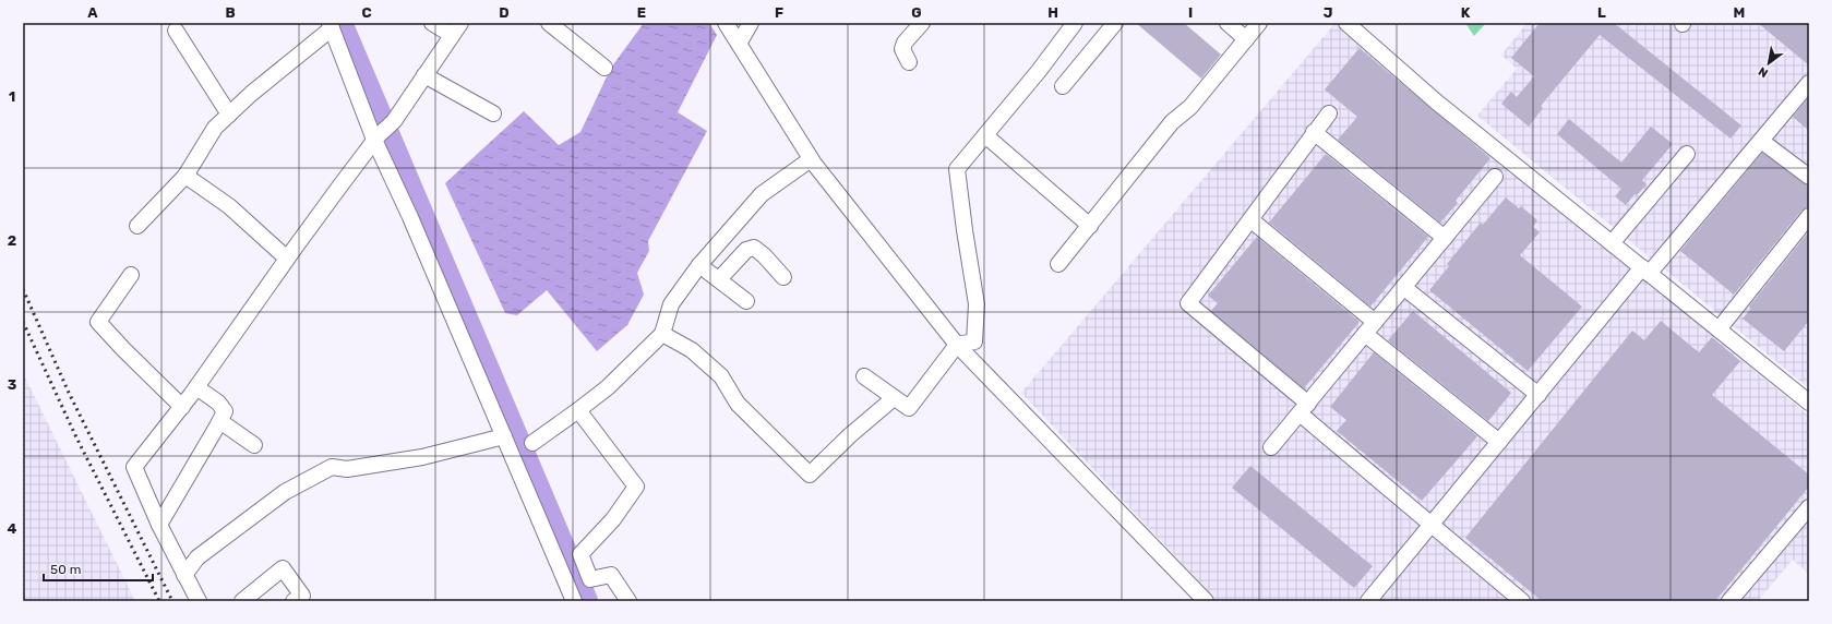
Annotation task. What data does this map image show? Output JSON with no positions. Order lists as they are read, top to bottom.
{
  "scale_bar": "50 m",
  "north": "bottom left",
  "grid": {
    "columns": [
      "A",
      "B",
      "C",
      "D",
      "E",
      "F",
      "G",
      "H",
      "I",
      "J",
      "K",
      "L",
      "M"
    ],
    "rows": [
      "1",
      "2",
      "3",
      "4"
    ]
  }
}
